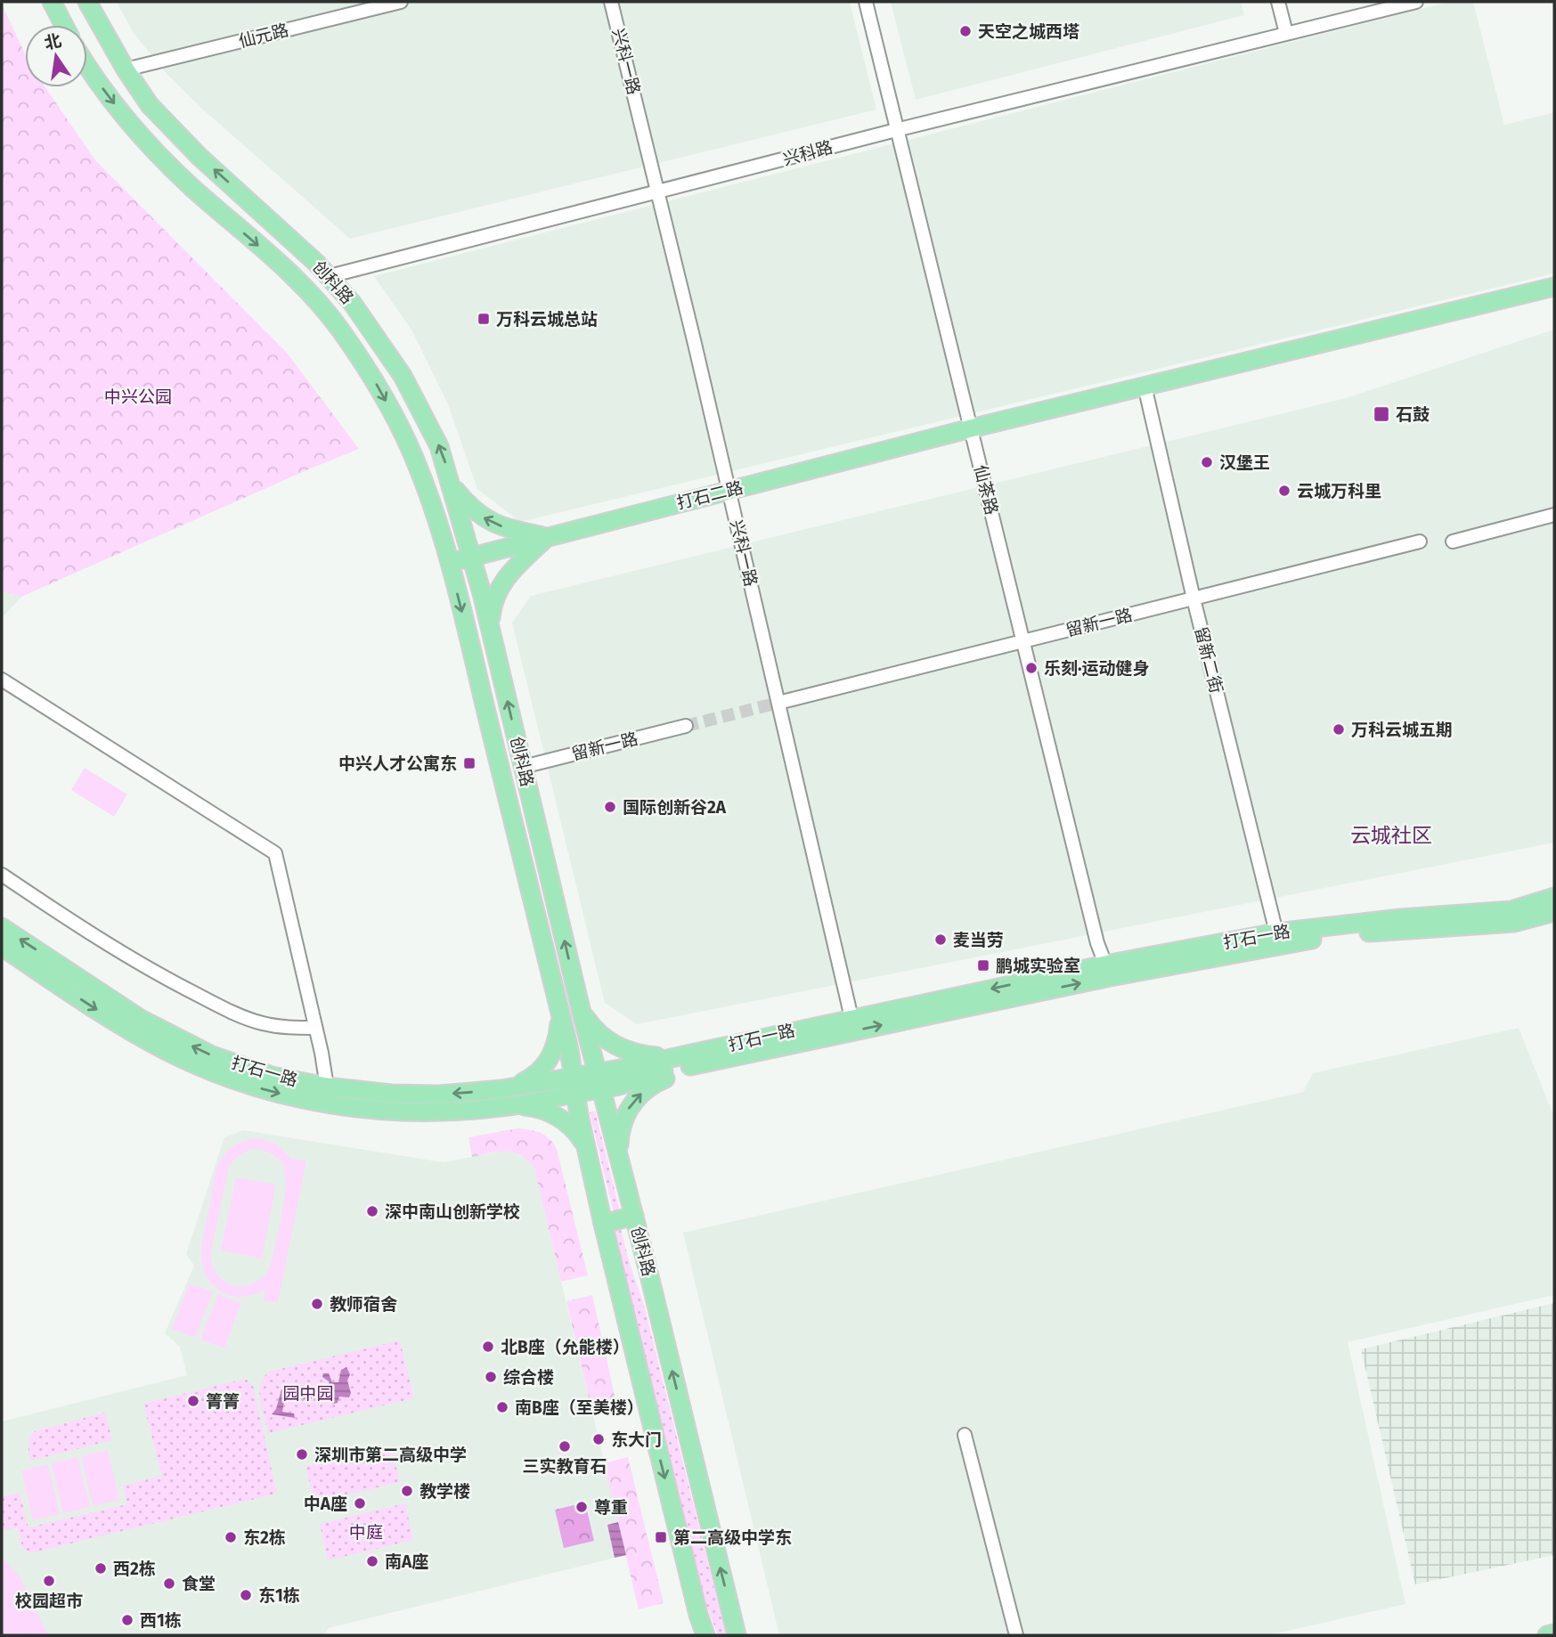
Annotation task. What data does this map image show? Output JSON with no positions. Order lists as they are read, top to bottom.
{
  "streets": {
    "main road": ["创科路", "打石二路", "打石一路"],
    "street": [
      "仙元路",
      "兴科一路",
      "兴科路",
      "仙茶路",
      "留新一路",
      "留新二街"
    ]
  },
  "crossings": [
    ["仙元路", "创科路"],
    ["兴科一路", "兴科路"],
    ["兴科一路", "打石二路"],
    ["兴科一路", "留新一路"],
    ["兴科一路", "打石一路"],
    ["兴科路", "创科路"],
    ["兴科路", "仙茶路"],
    ["创科路", "打石二路"],
    ["创科路", "留新一路"],
    ["创科路", "打石一路"],
    ["仙茶路", "打石二路"],
    ["仙茶路", "留新一路"],
    ["仙茶路", "打石一路"],
    ["打石二路", "留新二街"],
    ["留新一路", "留新二街"],
    ["留新二街", "打石一路"]
  ],
  "districts": ["云城社区"],
  "parks": ["中兴公园", "园中园", "中庭"],
  "places": {
    "other": [
      "天空之城西塔",
      "汉堡王",
      "云城万科里",
      "乐刻·运动健身",
      "万科云城五期",
      "国际创新谷2A",
      "麦当劳",
      "深中南山创新学校",
      "教师宿舍",
      "北B座（允能楼）",
      "综合楼",
      "箐箐",
      "南B座（至美楼）",
      "东大门",
      "三实教育石",
      "深圳市第二高级中学",
      "教学楼",
      "中A座",
      "尊重",
      "东2栋",
      "南A座",
      "西2栋",
      "校园超市",
      "食堂",
      "东1栋",
      "西1栋"
    ],
    "transit": [
      "万科云城总站",
      "石鼓",
      "中兴人才公寓东",
      "鹏城实验室",
      "第二高级中学东"
    ]
  },
  "north": "top"
}
